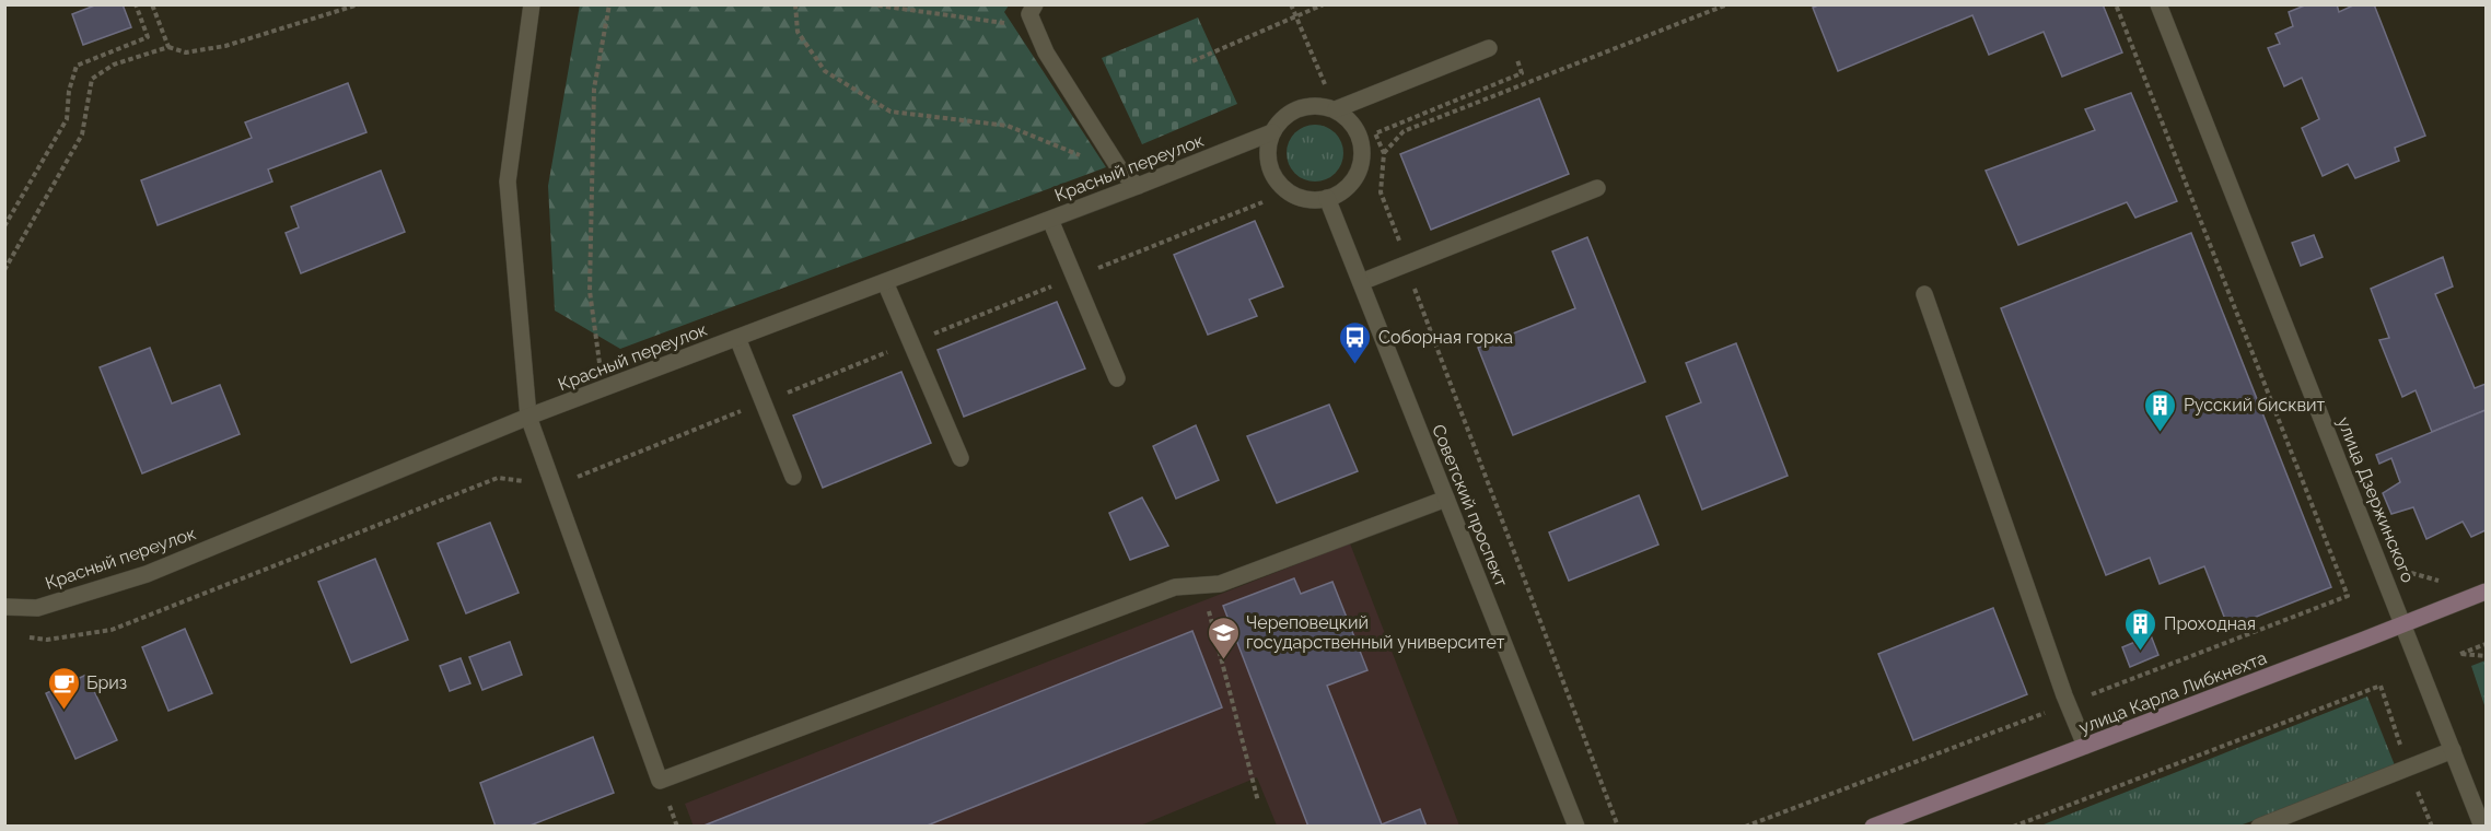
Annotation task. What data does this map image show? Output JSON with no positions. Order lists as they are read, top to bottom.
{
  "streets": {
    "main road": ["улица Карла Либкнехта"],
    "street": ["Красный переулок", "улица Дзержинского", "Советский проспект"]
  },
  "crossings": [
    ["Красный переулок", "Советский проспект"],
    ["улица Дзержинского", "улица Карла Либкнехта"]
  ],
  "places": {
    "bus stop": ["Соборная горка"],
    "building": ["Русский бисквит", "Проходная"],
    "school or university": ["Череповецкий государственный университет"],
    "cafe": ["Бриз"]
  }
}
